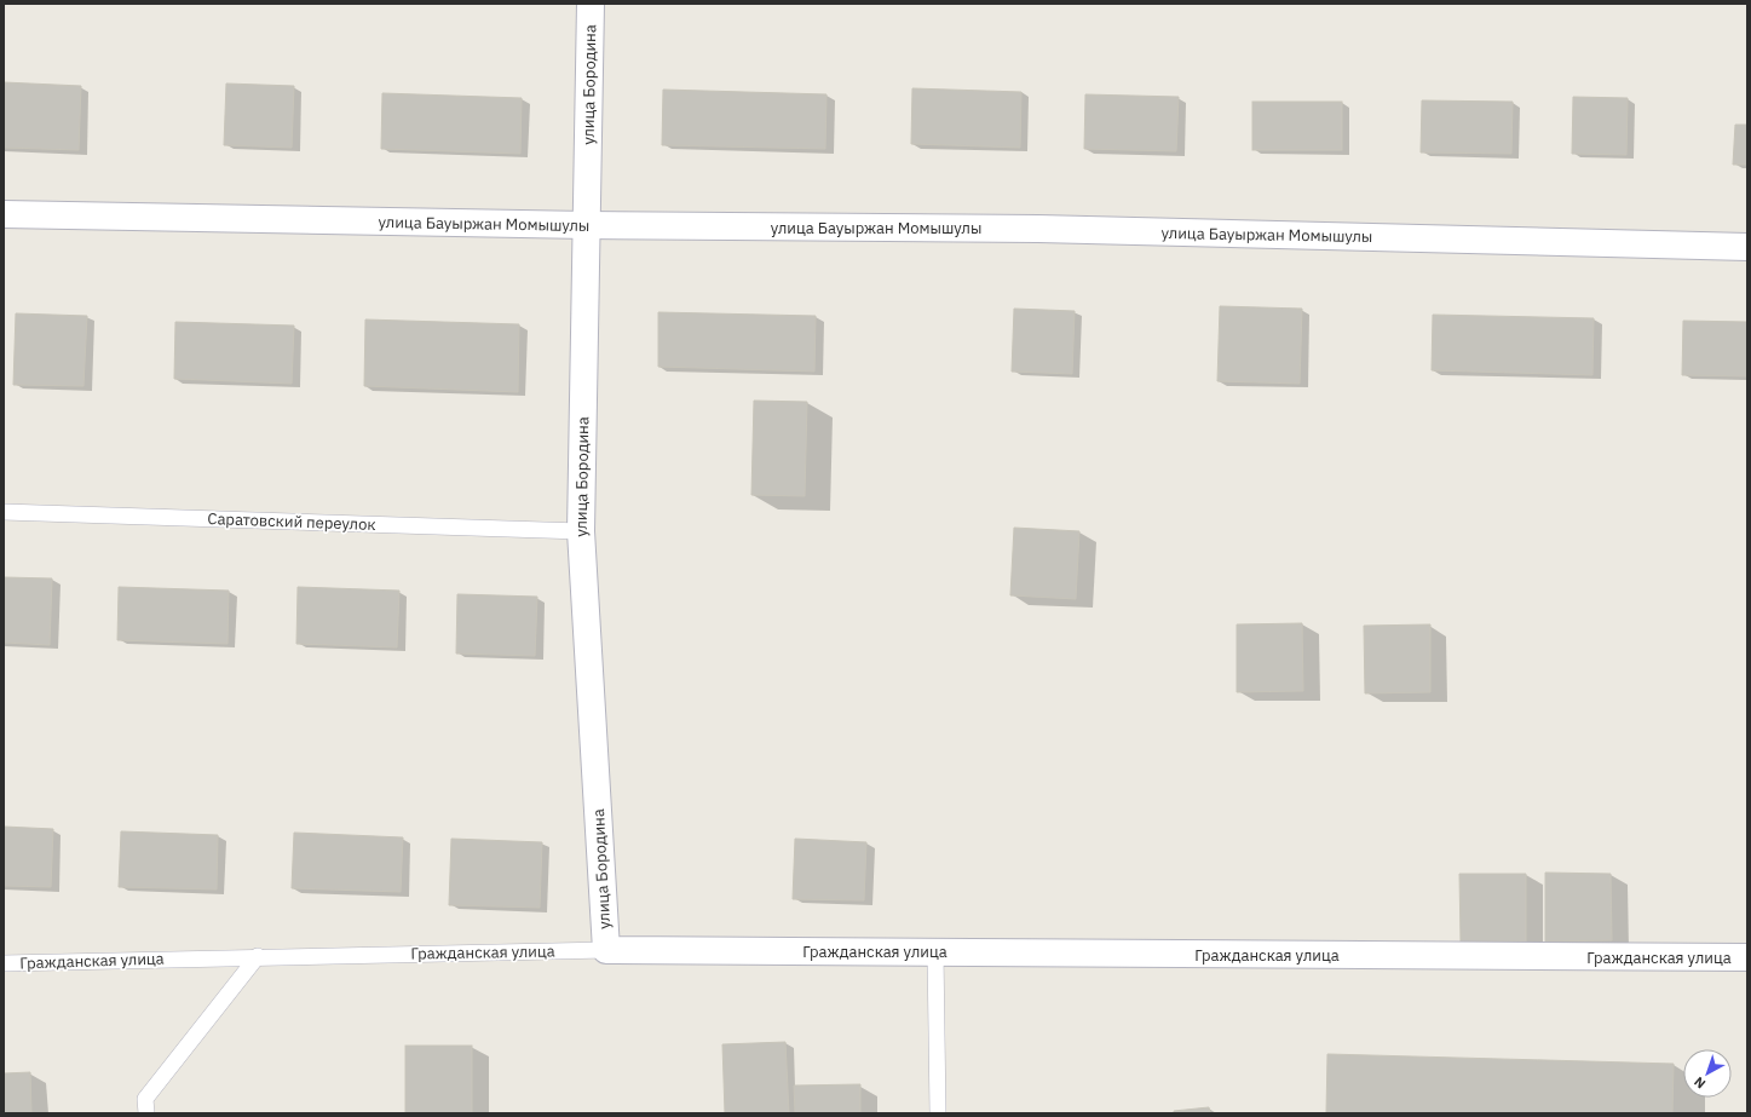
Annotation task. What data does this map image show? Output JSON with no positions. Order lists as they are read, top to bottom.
{
  "streets": {
    "street": ["улица Бородина", "улица Бауыржан Момышулы", "Гражданская улица"],
    "lane": ["Саратовский переулок"]
  },
  "crossings": [
    ["улица Бородина", "улица Бауыржан Момышулы"],
    ["улица Бородина", "Саратовский переулок"],
    ["улица Бородина", "Гражданская улица"]
  ],
  "north": "bottom left"
}
